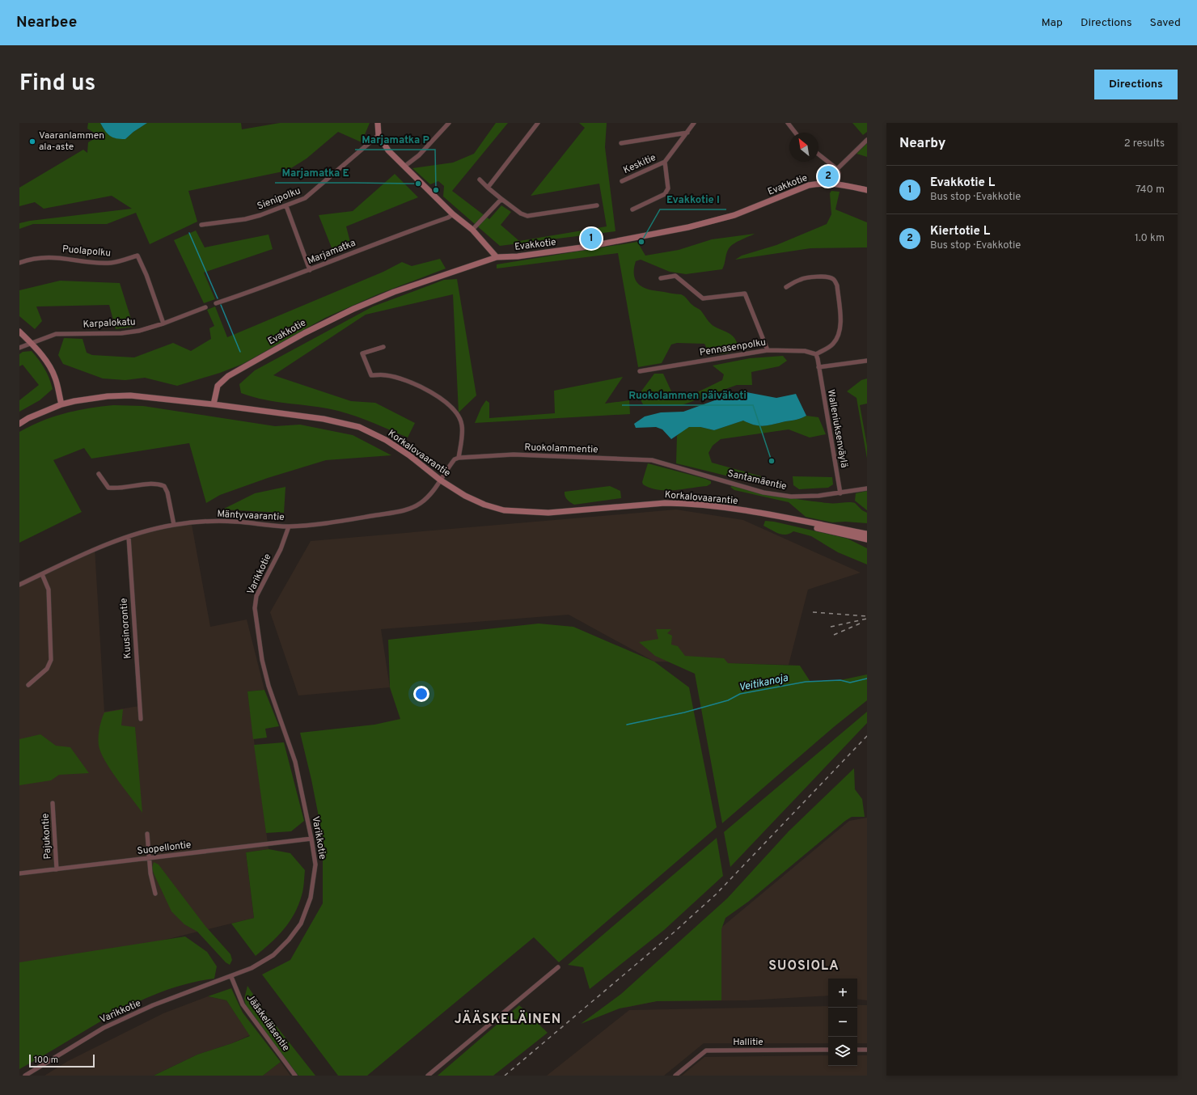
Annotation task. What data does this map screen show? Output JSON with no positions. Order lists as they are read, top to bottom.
{
  "streets": {
    "street": [
      "Keskitie",
      "Evakkotie",
      "Sienipolku",
      "Puolapolku",
      "Marjamatka",
      "Karpalokatu",
      "Pennasenpolku",
      "Walleniuksenväylä",
      "Ruokolammentie",
      "Korkalovaarantie",
      "Santamäentie",
      "Mäntyvaarantie",
      "Varikkotie",
      "Kuusinorontie",
      "Pajukontie",
      "Suopellontie",
      "Jääskeläisentie",
      "Hallitie"
    ]
  },
  "crossings": [
    ["Evakkotie", "Korkalovaarantie"],
    ["Puolapolku", "Karpalokatu"],
    ["Walleniuksenväylä", "Santamäentie"],
    ["Ruokolammentie", "Santamäentie"],
    ["Ruokolammentie", "Mäntyvaarantie"],
    ["Korkalovaarantie", "Mäntyvaarantie"],
    ["Mäntyvaarantie", "Varikkotie"],
    ["Mäntyvaarantie", "Kuusinorontie"],
    ["Varikkotie", "Suopellontie"],
    ["Varikkotie", "Jääskeläisentie"],
    ["Pajukontie", "Suopellontie"]
  ],
  "districts": ["SUOSIOLA", "JÄÄSKELÄINEN"],
  "water": ["Veitikanoja"],
  "places": [
    "Vaaranlammen ala-aste",
    "Marjamatka E",
    "Marjamatka P",
    "Evakkotie I",
    "Ruokolammen päiväkoti"
  ],
  "scale_bar": "100 m",
  "north": "top left",
  "page": {
    "header": "Nearbee",
    "nav": ["Map", "Directions", "Saved"],
    "title": "Find us",
    "buttons": "Directions",
    "heading": ["Nearby", "2 results"],
    "pins": ["2", "1"],
    "list": [
      {
        "mark": "1",
        "name": "Evakkotie L",
        "note": "Bus stop · Evakkotie",
        "value": "740 m"
      },
      {
        "mark": "2",
        "name": "Kiertotie L",
        "note": "Bus stop · Evakkotie",
        "value": "1.0 km"
      }
    ],
    "map_buttons": ["+", "−"],
    "scale": "100 m"
  }
}
